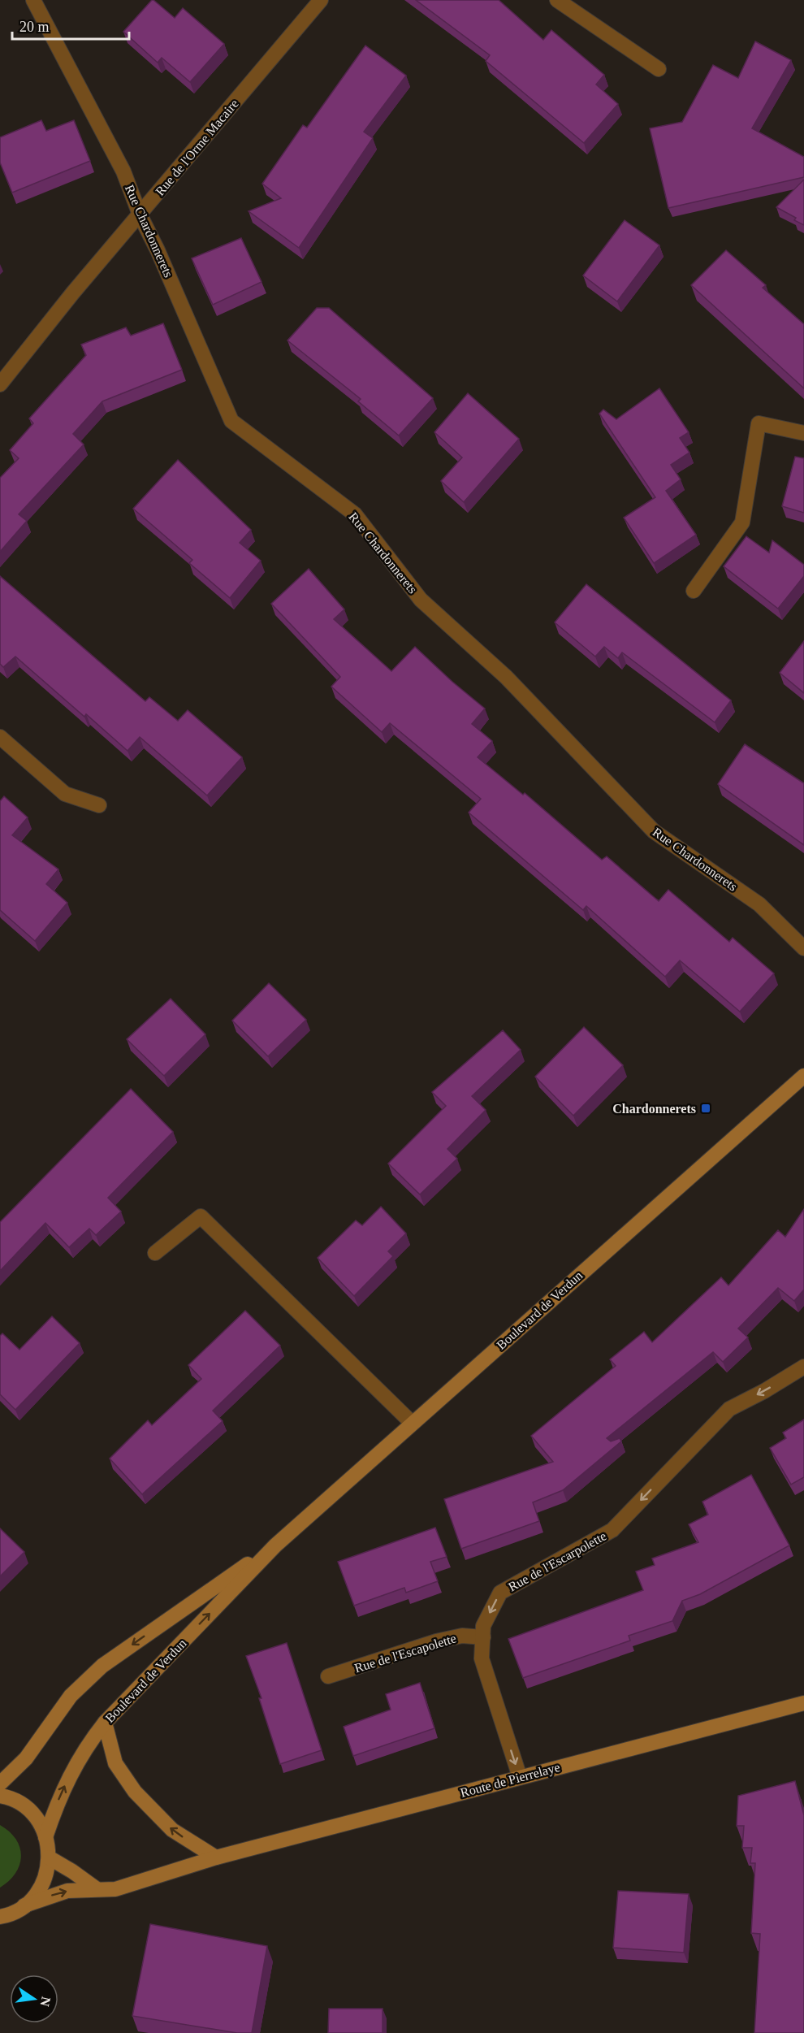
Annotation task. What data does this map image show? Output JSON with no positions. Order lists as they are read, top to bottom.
{
  "streets": {
    "main road": ["Boulevard de Verdun", "Route de Pierrelaye"],
    "street": [
      "Rue de l'Orme Macaire",
      "Rue Chardonnerets",
      "Rue de l'Escarpolette",
      "Rue de l'Escapolette"
    ]
  },
  "crossings": [
    ["Rue de l'Orme Macaire", "Rue Chardonnerets"],
    ["Rue de l'Escarpolette", "Rue de l'Escapolette"],
    ["Rue de l'Escarpolette", "Route de Pierrelaye"]
  ],
  "one_way": ["Rue de l'Escarpolette"],
  "places": {
    "transit": ["Chardonnerets"]
  },
  "scale_bar": "20 m",
  "north": "right"
}
